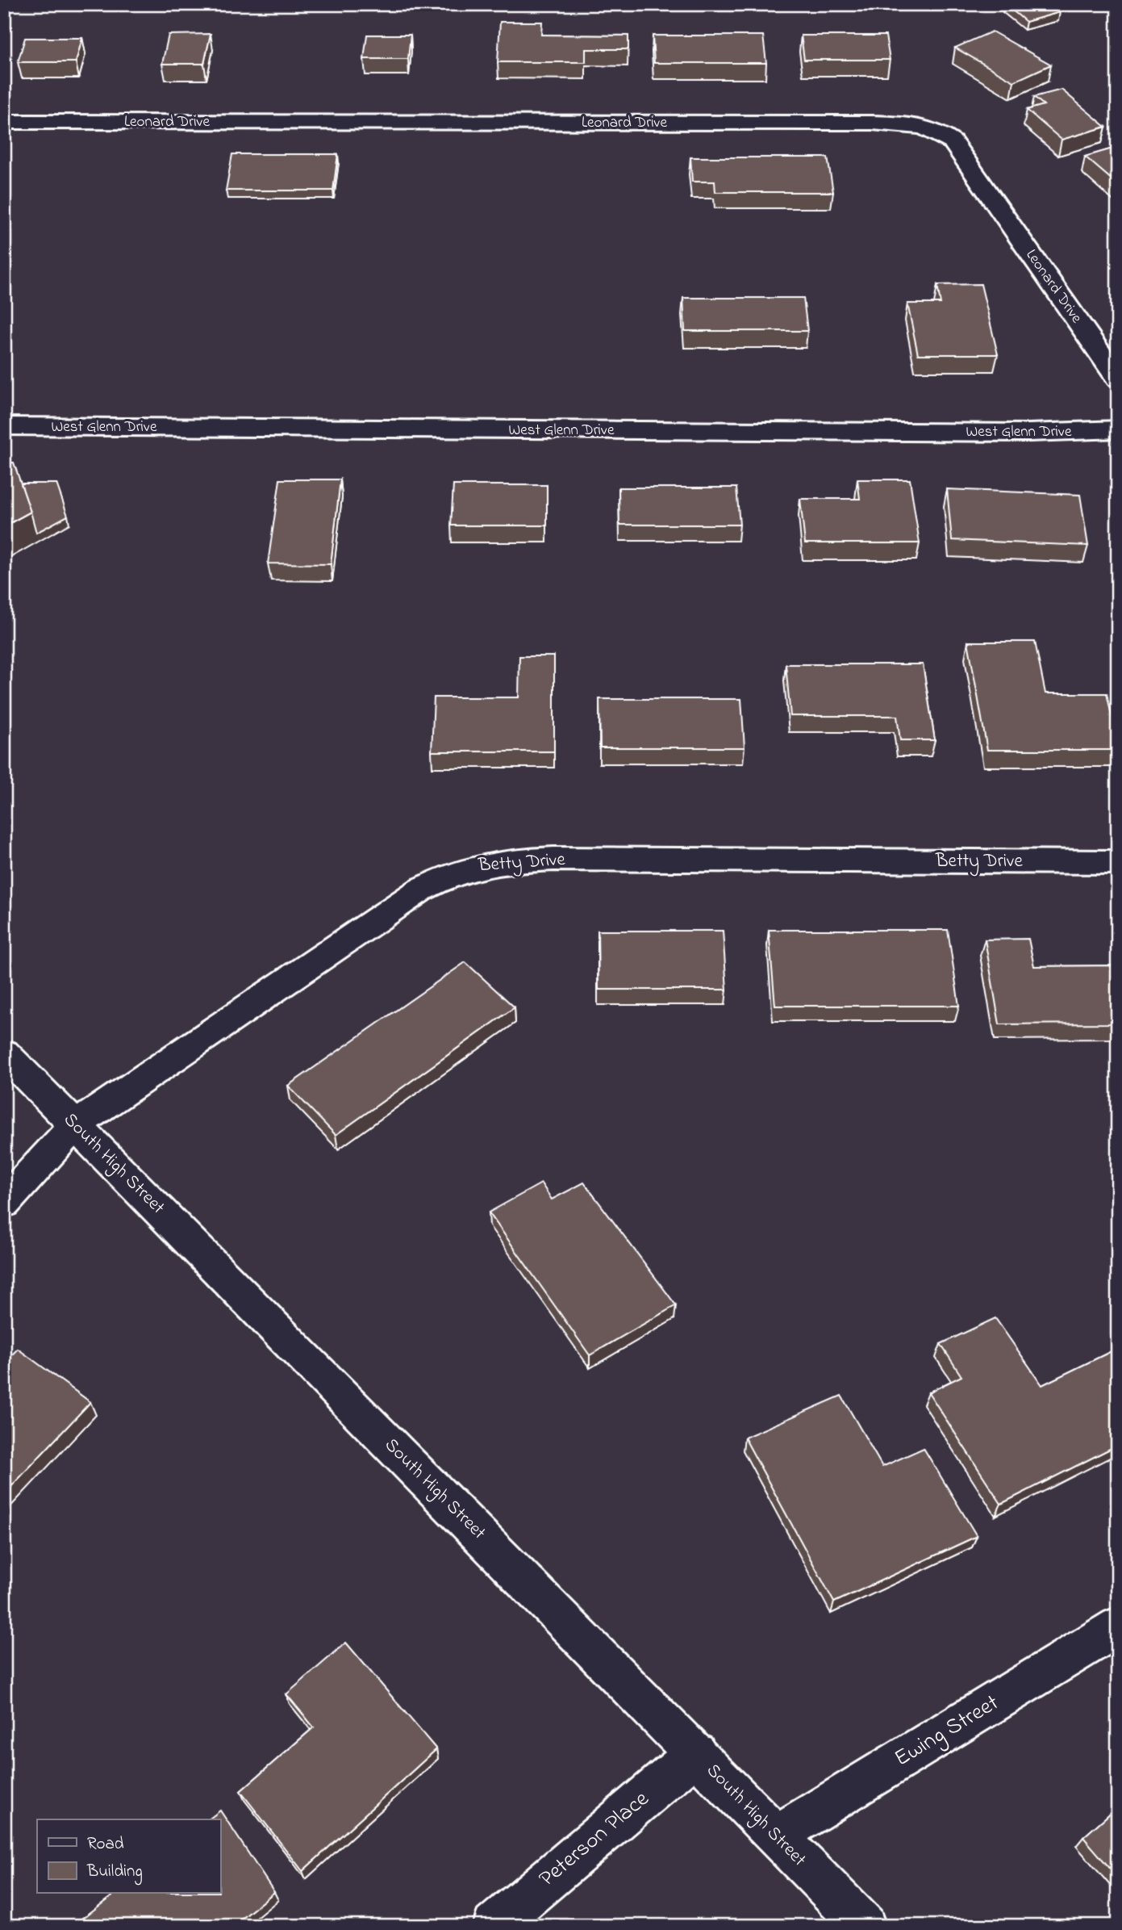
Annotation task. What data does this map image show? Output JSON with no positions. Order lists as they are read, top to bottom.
{
  "streets": {
    "street": [
      "Leonard Drive",
      "West Glenn Drive",
      "Betty Drive",
      "South High Street",
      "Ewing Street",
      "Peterson Place"
    ]
  },
  "crossings": [
    ["Betty Drive", "South High Street"],
    ["South High Street", "Ewing Street"],
    ["South High Street", "Peterson Place"]
  ],
  "legend": ["Road", "Building"]
}
